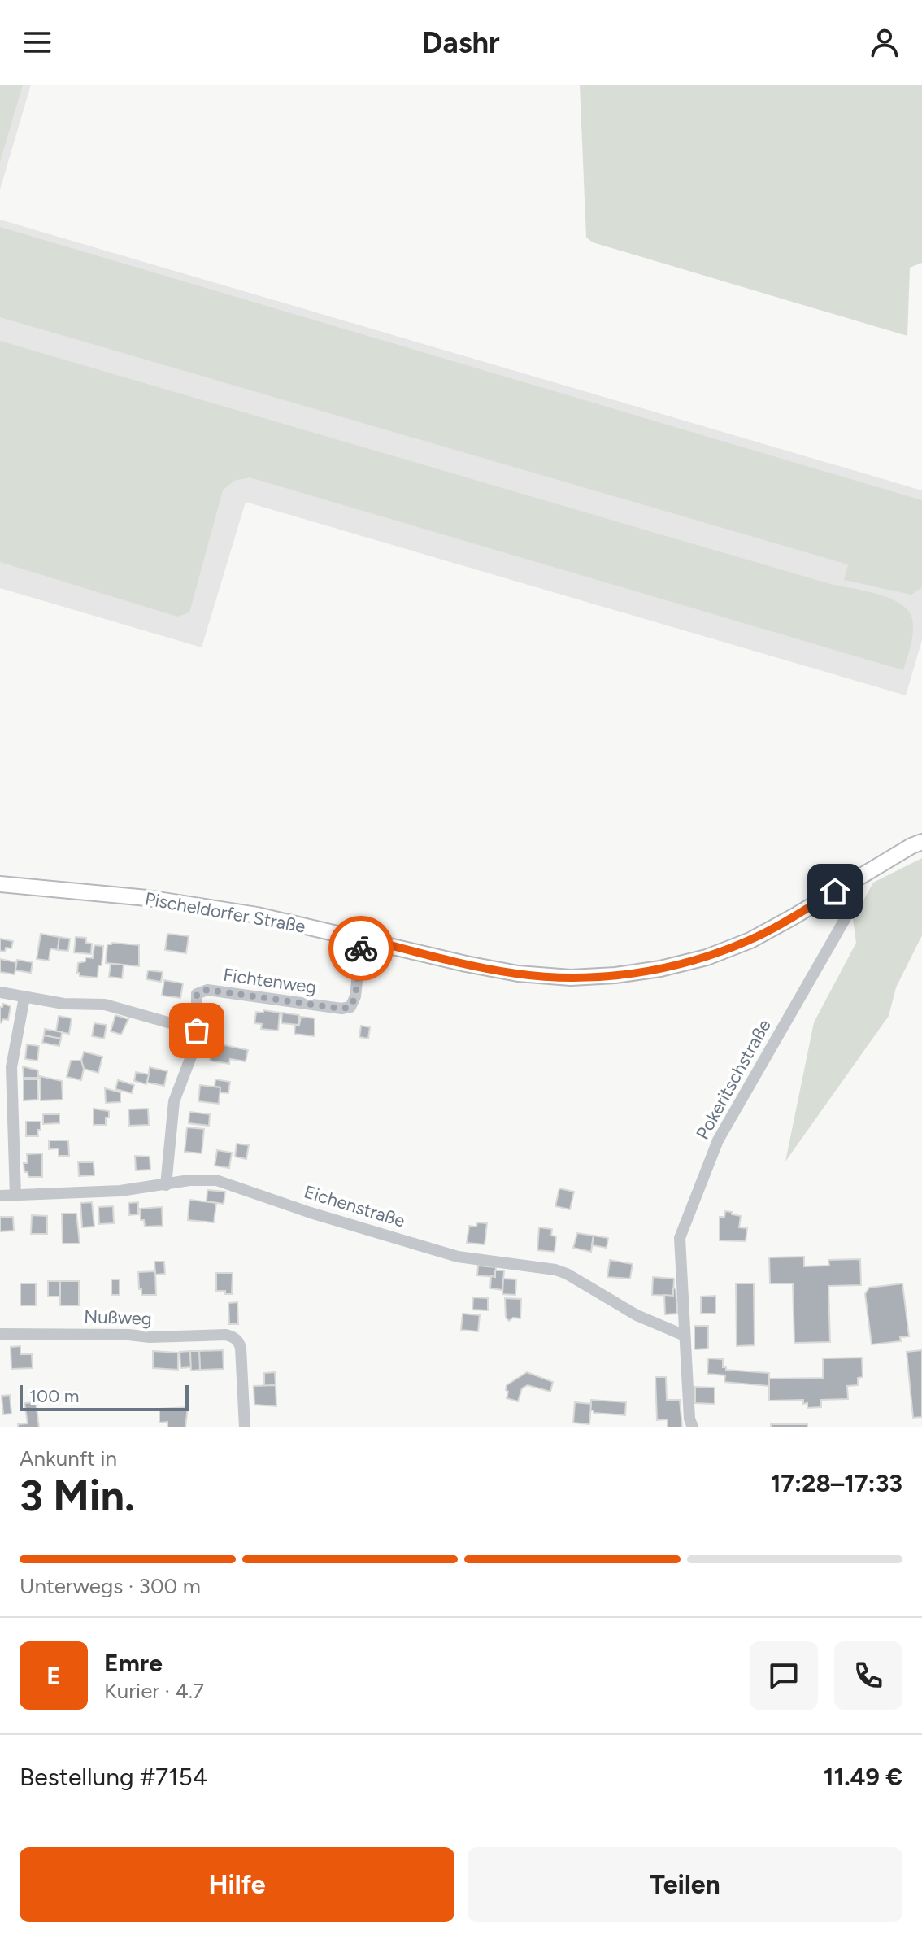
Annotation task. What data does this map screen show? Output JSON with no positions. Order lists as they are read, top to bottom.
{
  "streets": {
    "main road": ["Pischeldorfer Straße"],
    "street": [
      "Fichtenweg",
      "Pokeritschstraße",
      "Eichenstraße",
      "Nußweg"
    ]
  },
  "crossings": [
    ["Pischeldorfer Straße", "Fichtenweg"],
    ["Pischeldorfer Straße", "Pokeritschstraße"],
    ["Pokeritschstraße", "Eichenstraße"]
  ],
  "scale_bar": "100 m",
  "page": {
    "header": "Dashr",
    "scale": "100 m",
    "heading": ["3 Min.", "Ankunft in", "17:28–17:33"],
    "panel": [
      "Emre",
      "Kurier · 4.7",
      "Bestellung #7154",
      "11.49 €"
    ],
    "bar": "Unterwegs · 300 m",
    "round": "E",
    "buttons": ["Hilfe", "Teilen"]
  }
}
